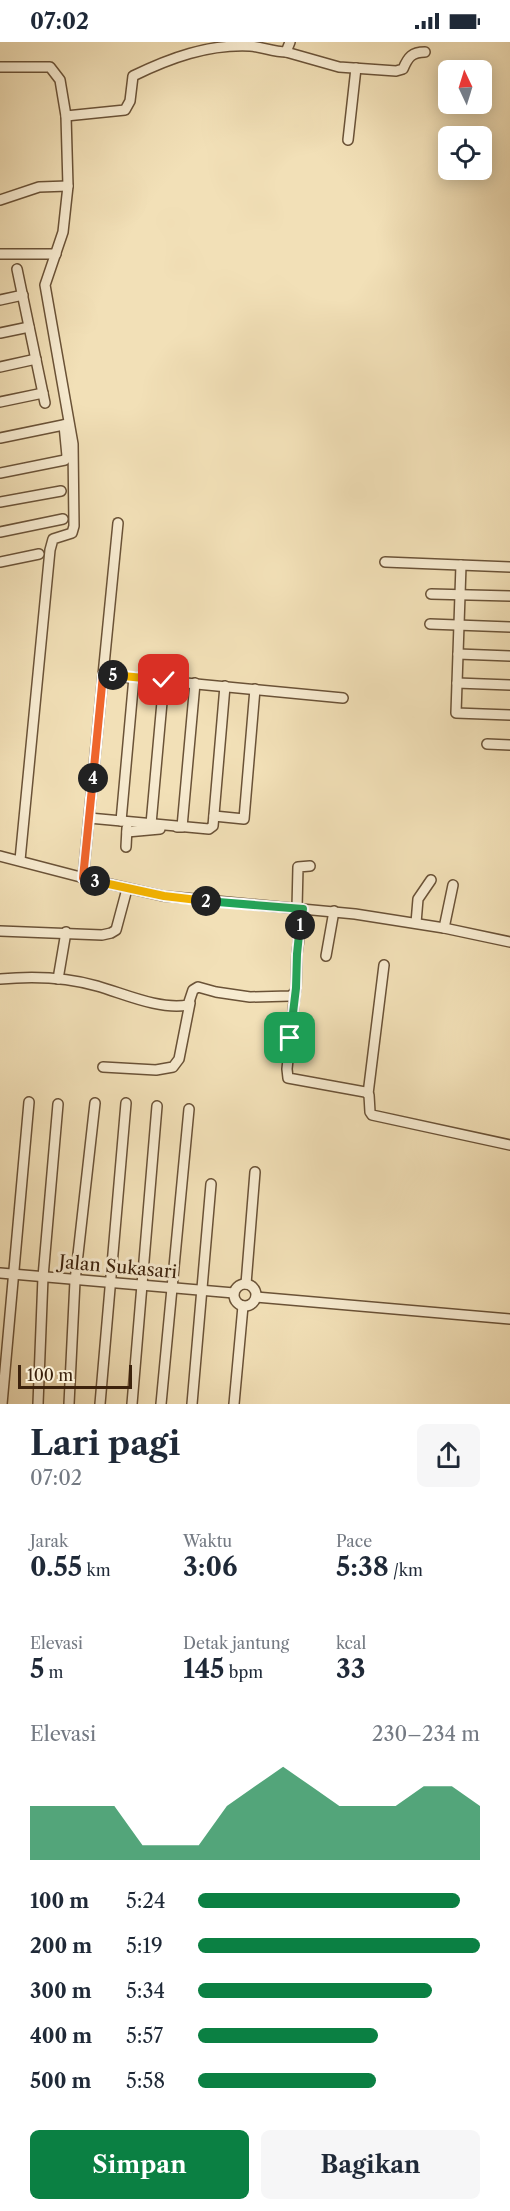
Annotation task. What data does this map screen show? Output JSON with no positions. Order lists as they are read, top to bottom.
{
  "streets": {
    "street": ["Jalan Sukasari"]
  },
  "scale_bar": "100 m",
  "north": "top",
  "page": {
    "status": "07:02",
    "pins": [
      "5",
      "4",
      "3",
      "2",
      "1"
    ],
    "scale": "100 m",
    "heading": ["Lari pagi", "07:02"],
    "stats": [
      ["Jarak", "0.55 km"],
      ["Waktu", "3:06"],
      ["Pace", "5:38 /km"],
      ["Elevasi", "5 m"],
      ["Detak jantung", "145 bpm"],
      ["kcal", "33"]
    ],
    "chart": ["Elevasi", "230–234 m"],
    "list": [
      {
        "name": "100 m",
        "note": "5:24"
      },
      {
        "name": "200 m",
        "note": "5:19"
      },
      {
        "name": "300 m",
        "note": "5:34"
      },
      {
        "name": "400 m",
        "note": "5:57"
      },
      {
        "name": "500 m",
        "note": "5:58"
      }
    ],
    "buttons": ["Simpan", "Bagikan"]
  }
}
